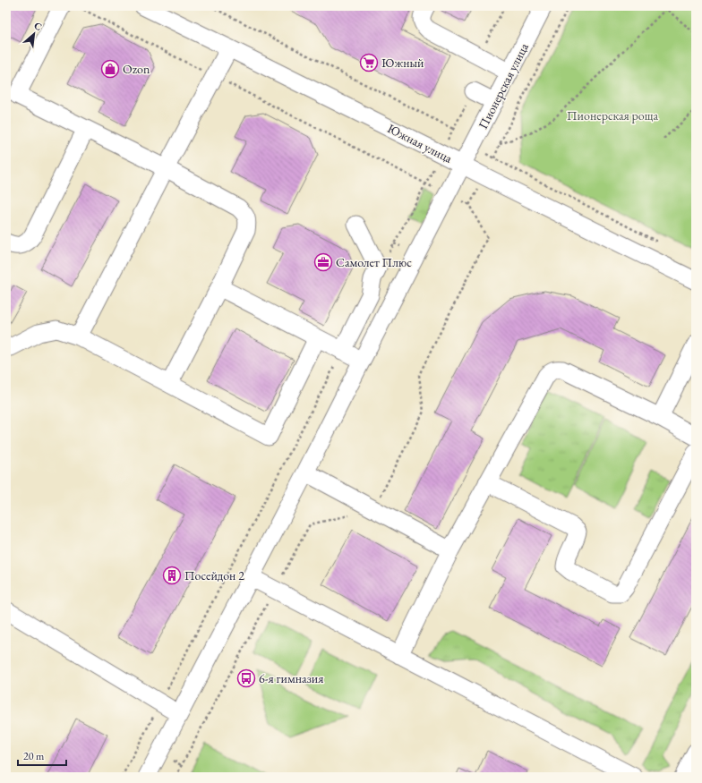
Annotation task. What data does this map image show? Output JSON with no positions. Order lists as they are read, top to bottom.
{
  "streets": {
    "street": ["Пионерская улица", "Южная улица"]
  },
  "crossings": [
    ["Пионерская улица", "Южная улица"]
  ],
  "parks": ["Пионерская роща"],
  "places": {
    "supermarket": ["Южный"],
    "shop": ["Ozon"],
    "office": ["Самолет Плюс"],
    "building": ["Посейдон 2"],
    "bus stop": ["6-я гимназия"]
  },
  "scale_bar": "20 m",
  "north": "top right"
}
